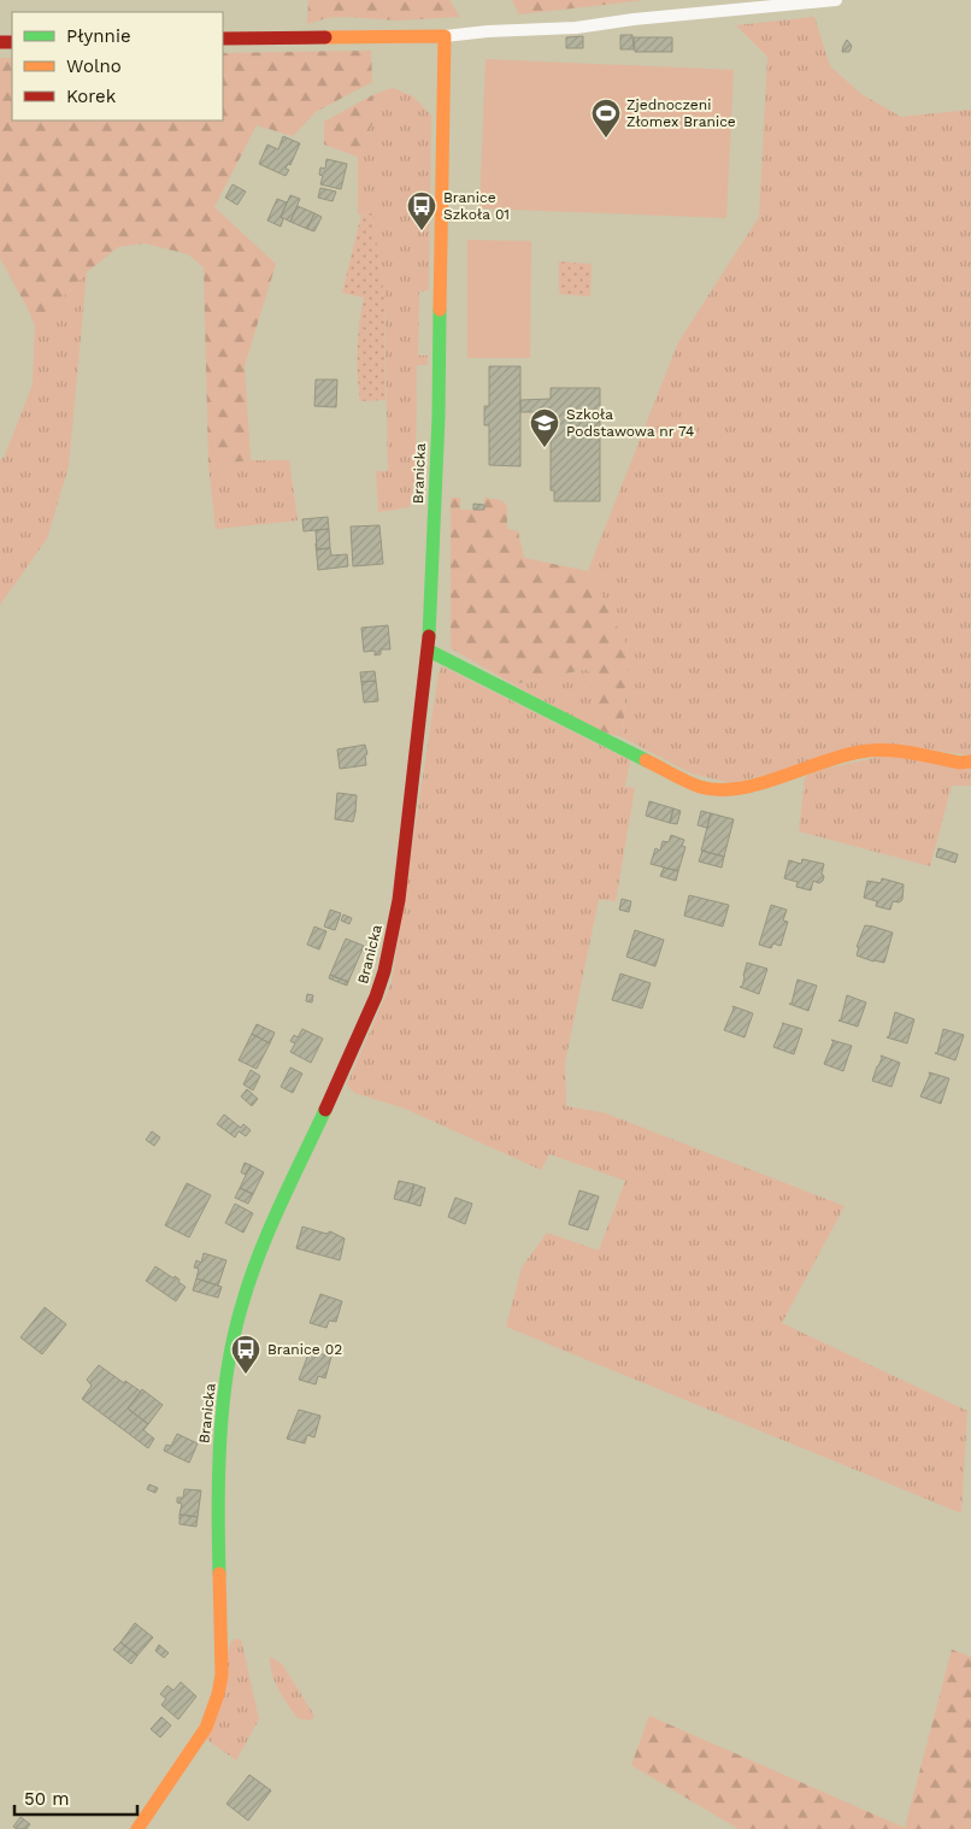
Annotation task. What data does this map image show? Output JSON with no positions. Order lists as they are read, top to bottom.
{
  "streets": {
    "street": ["Branicka"]
  },
  "places": {
    "sports": ["Zjednoczeni Złomex Branice"],
    "bus stop": ["Branice Szkoła 01", "Branice 02"],
    "school or university": ["Szkoła Podstawowa nr 74"]
  },
  "legend": ["Płynnie", "Wolno", "Korek"],
  "scale_bar": "50 m"
}
